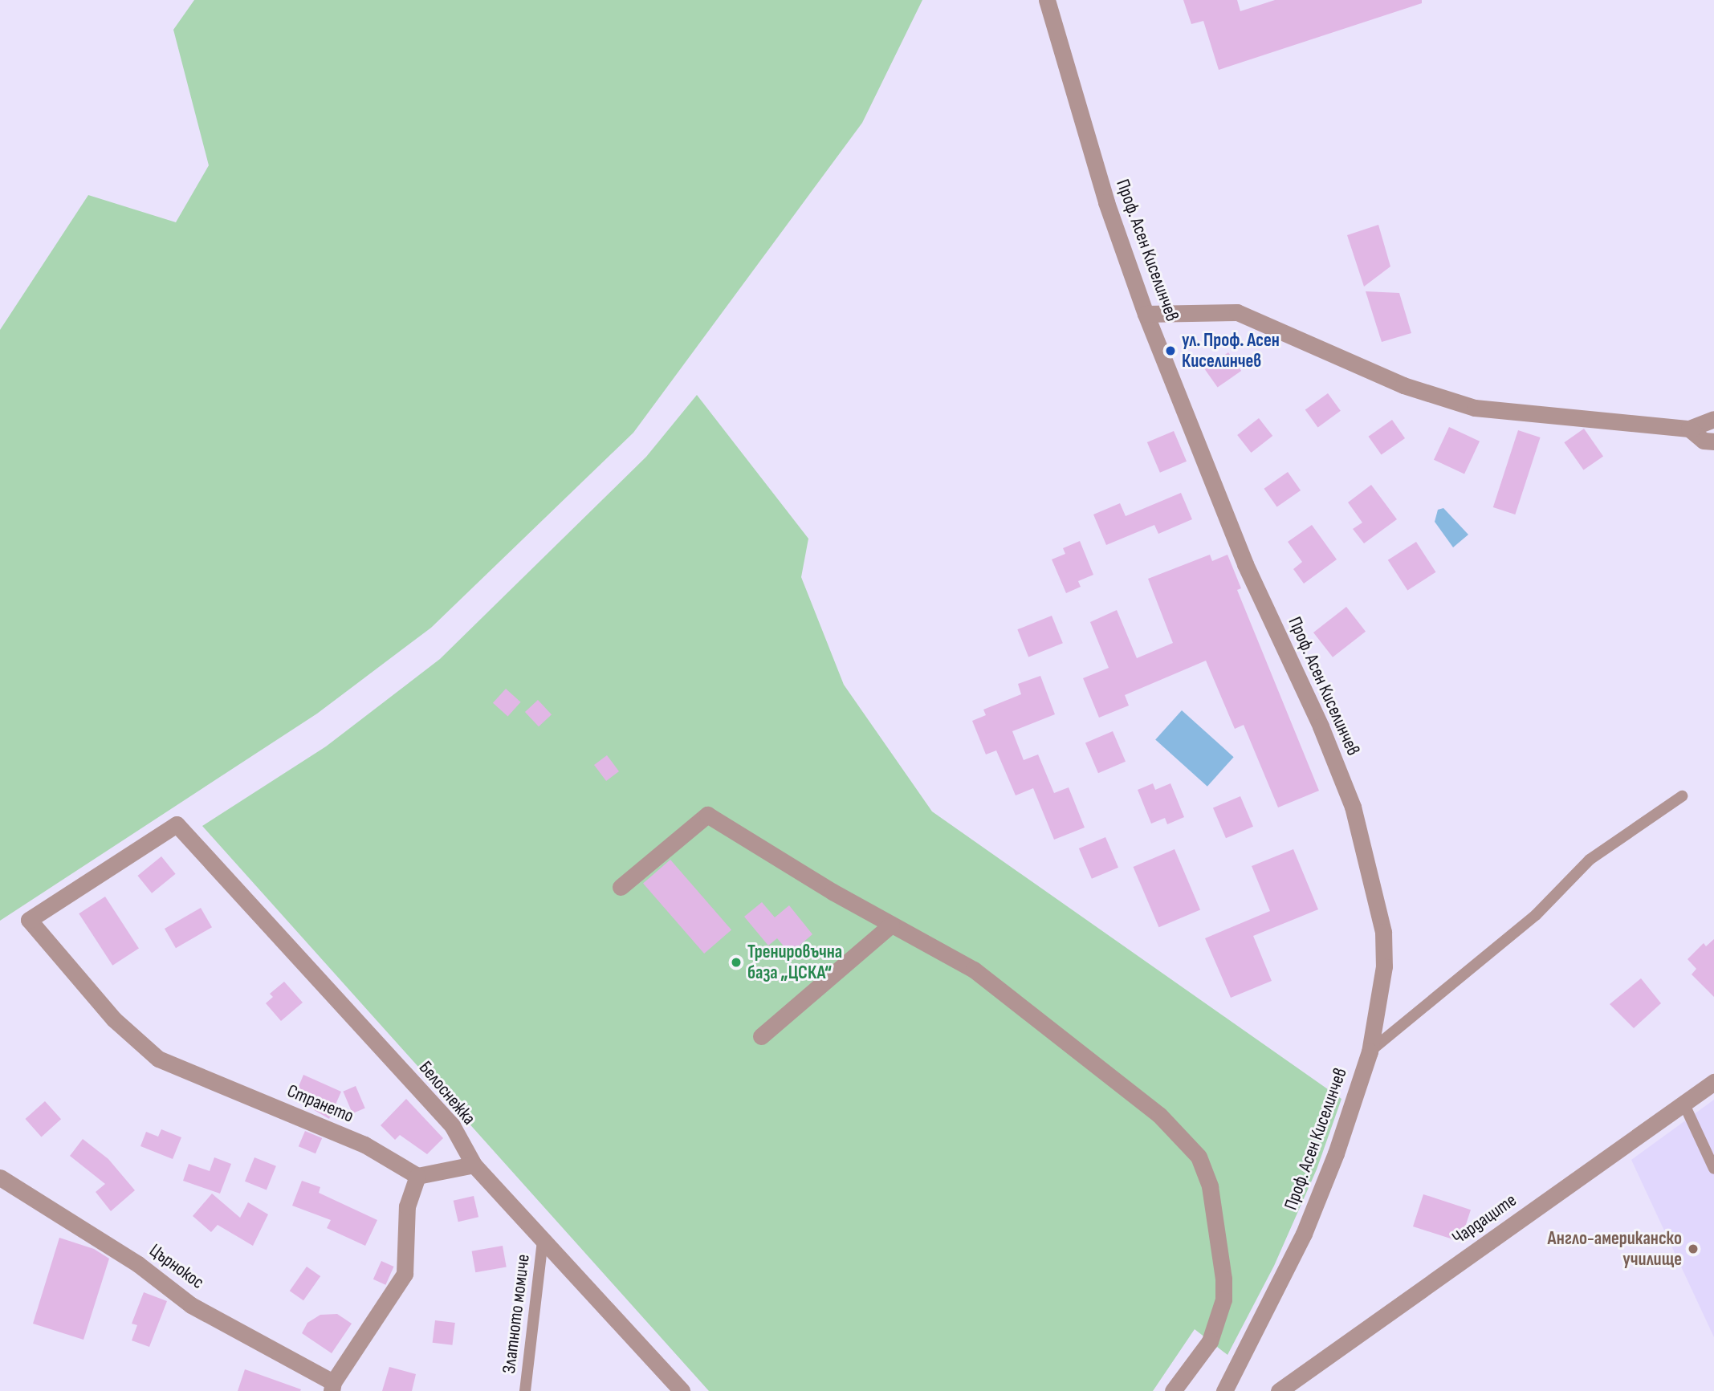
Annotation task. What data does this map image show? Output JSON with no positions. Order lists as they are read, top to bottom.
{
  "streets": {
    "street": [
      "Проф. Асен Киселинчев",
      "Белоснежка",
      "Странето",
      "Чардаците",
      "Църнокос"
    ],
    "lane": ["Златното момиче"]
  },
  "crossings": [
    ["Белоснежка", "Странето"],
    ["Белоснежка", "Златното момиче"]
  ],
  "places": ["ул. Проф. Асен Киселинчев", "Тренировъчна база „ЦСКА“", "Англо-американско училище"]
}
